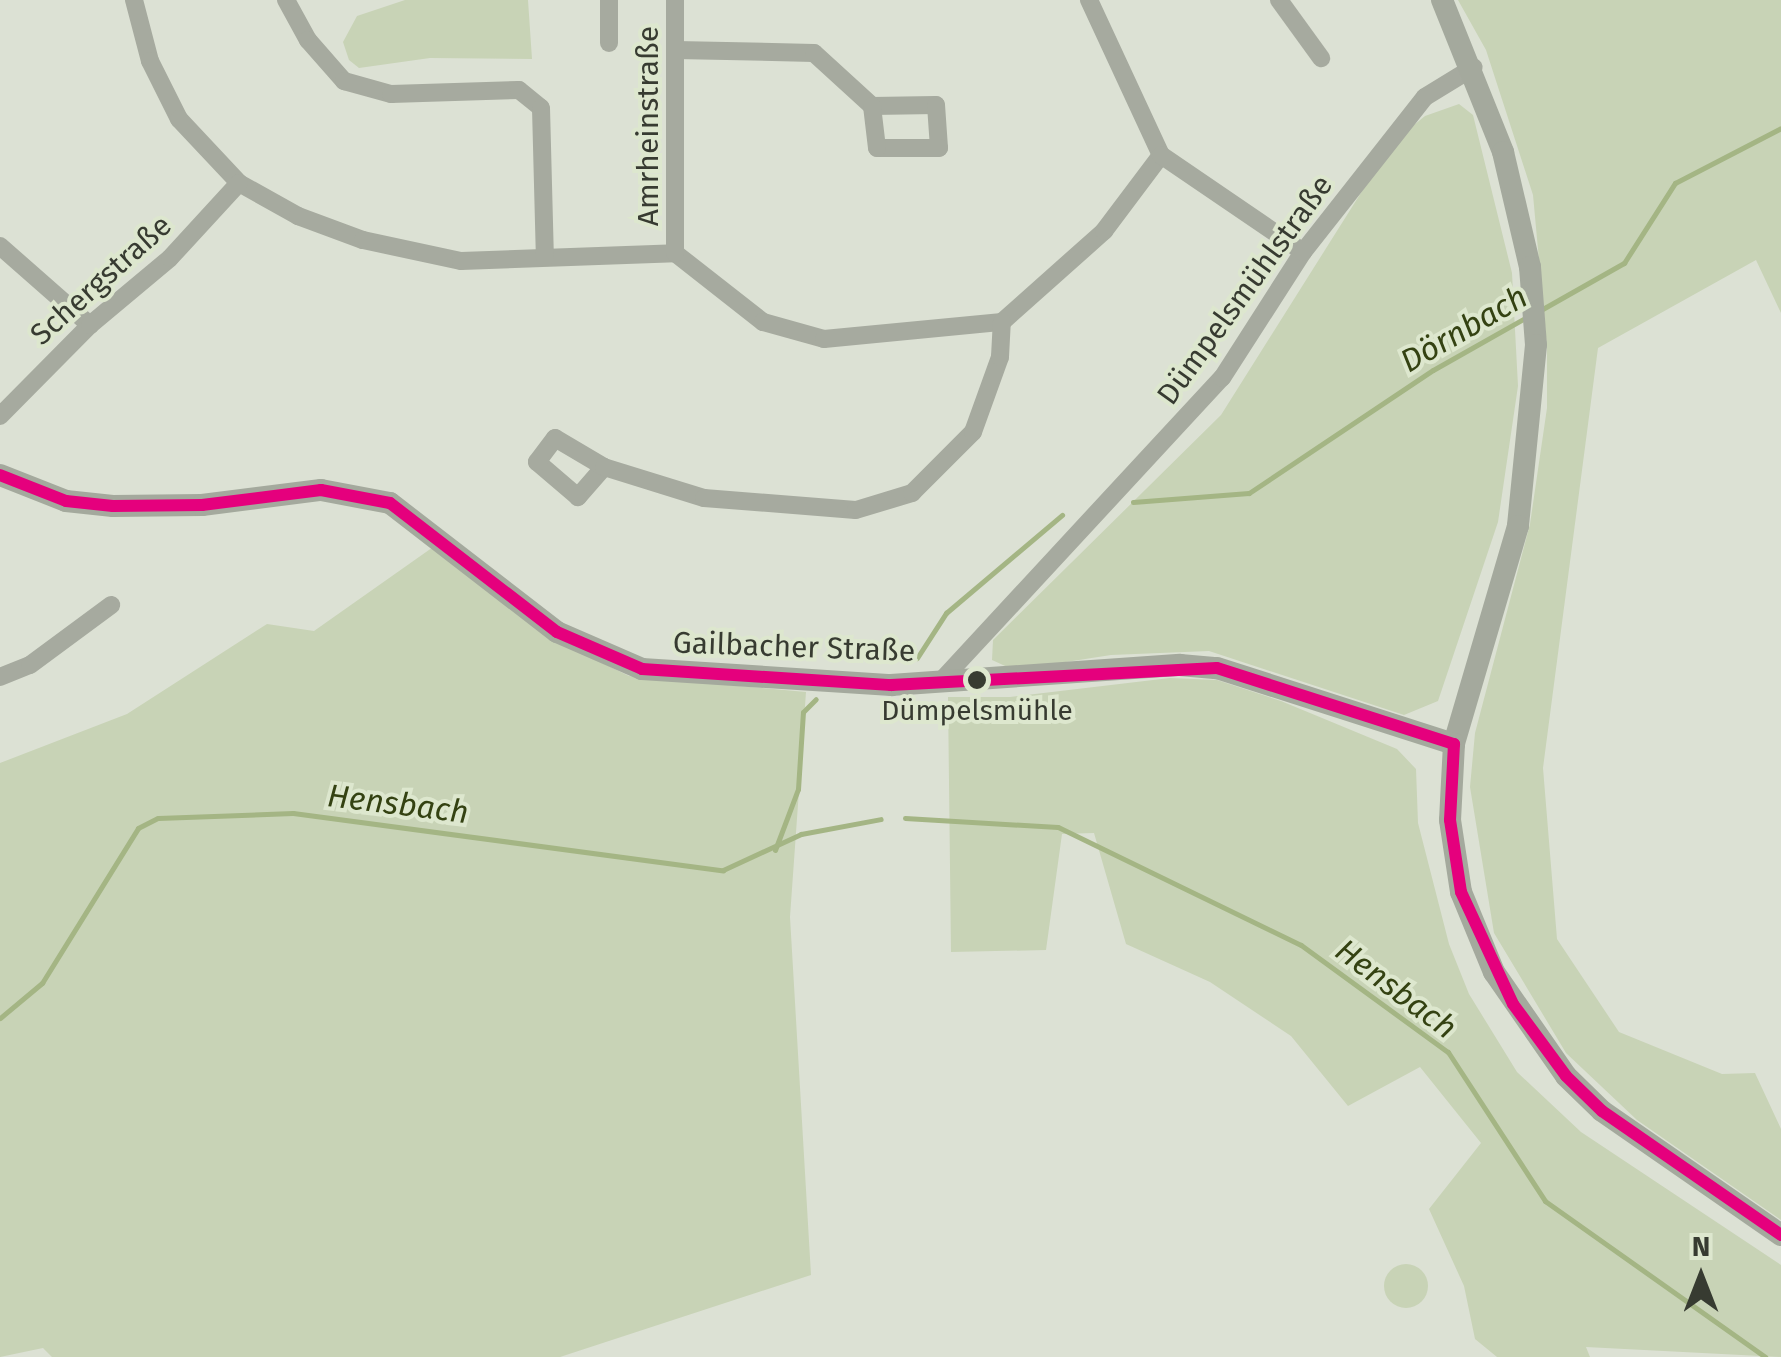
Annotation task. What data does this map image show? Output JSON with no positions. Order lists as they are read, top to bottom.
{
  "streets": {
    "street": [
      "Amrheinstraße",
      "Schergstraße",
      "Dümpelsmühlstraße",
      "Gailbacher Straße"
    ]
  },
  "crossings": [
    ["Dümpelsmühlstraße", "Gailbacher Straße"]
  ],
  "water": ["Dörnbach", "Hensbach"],
  "places": ["Dümpelsmühle"],
  "north": "top"
}
